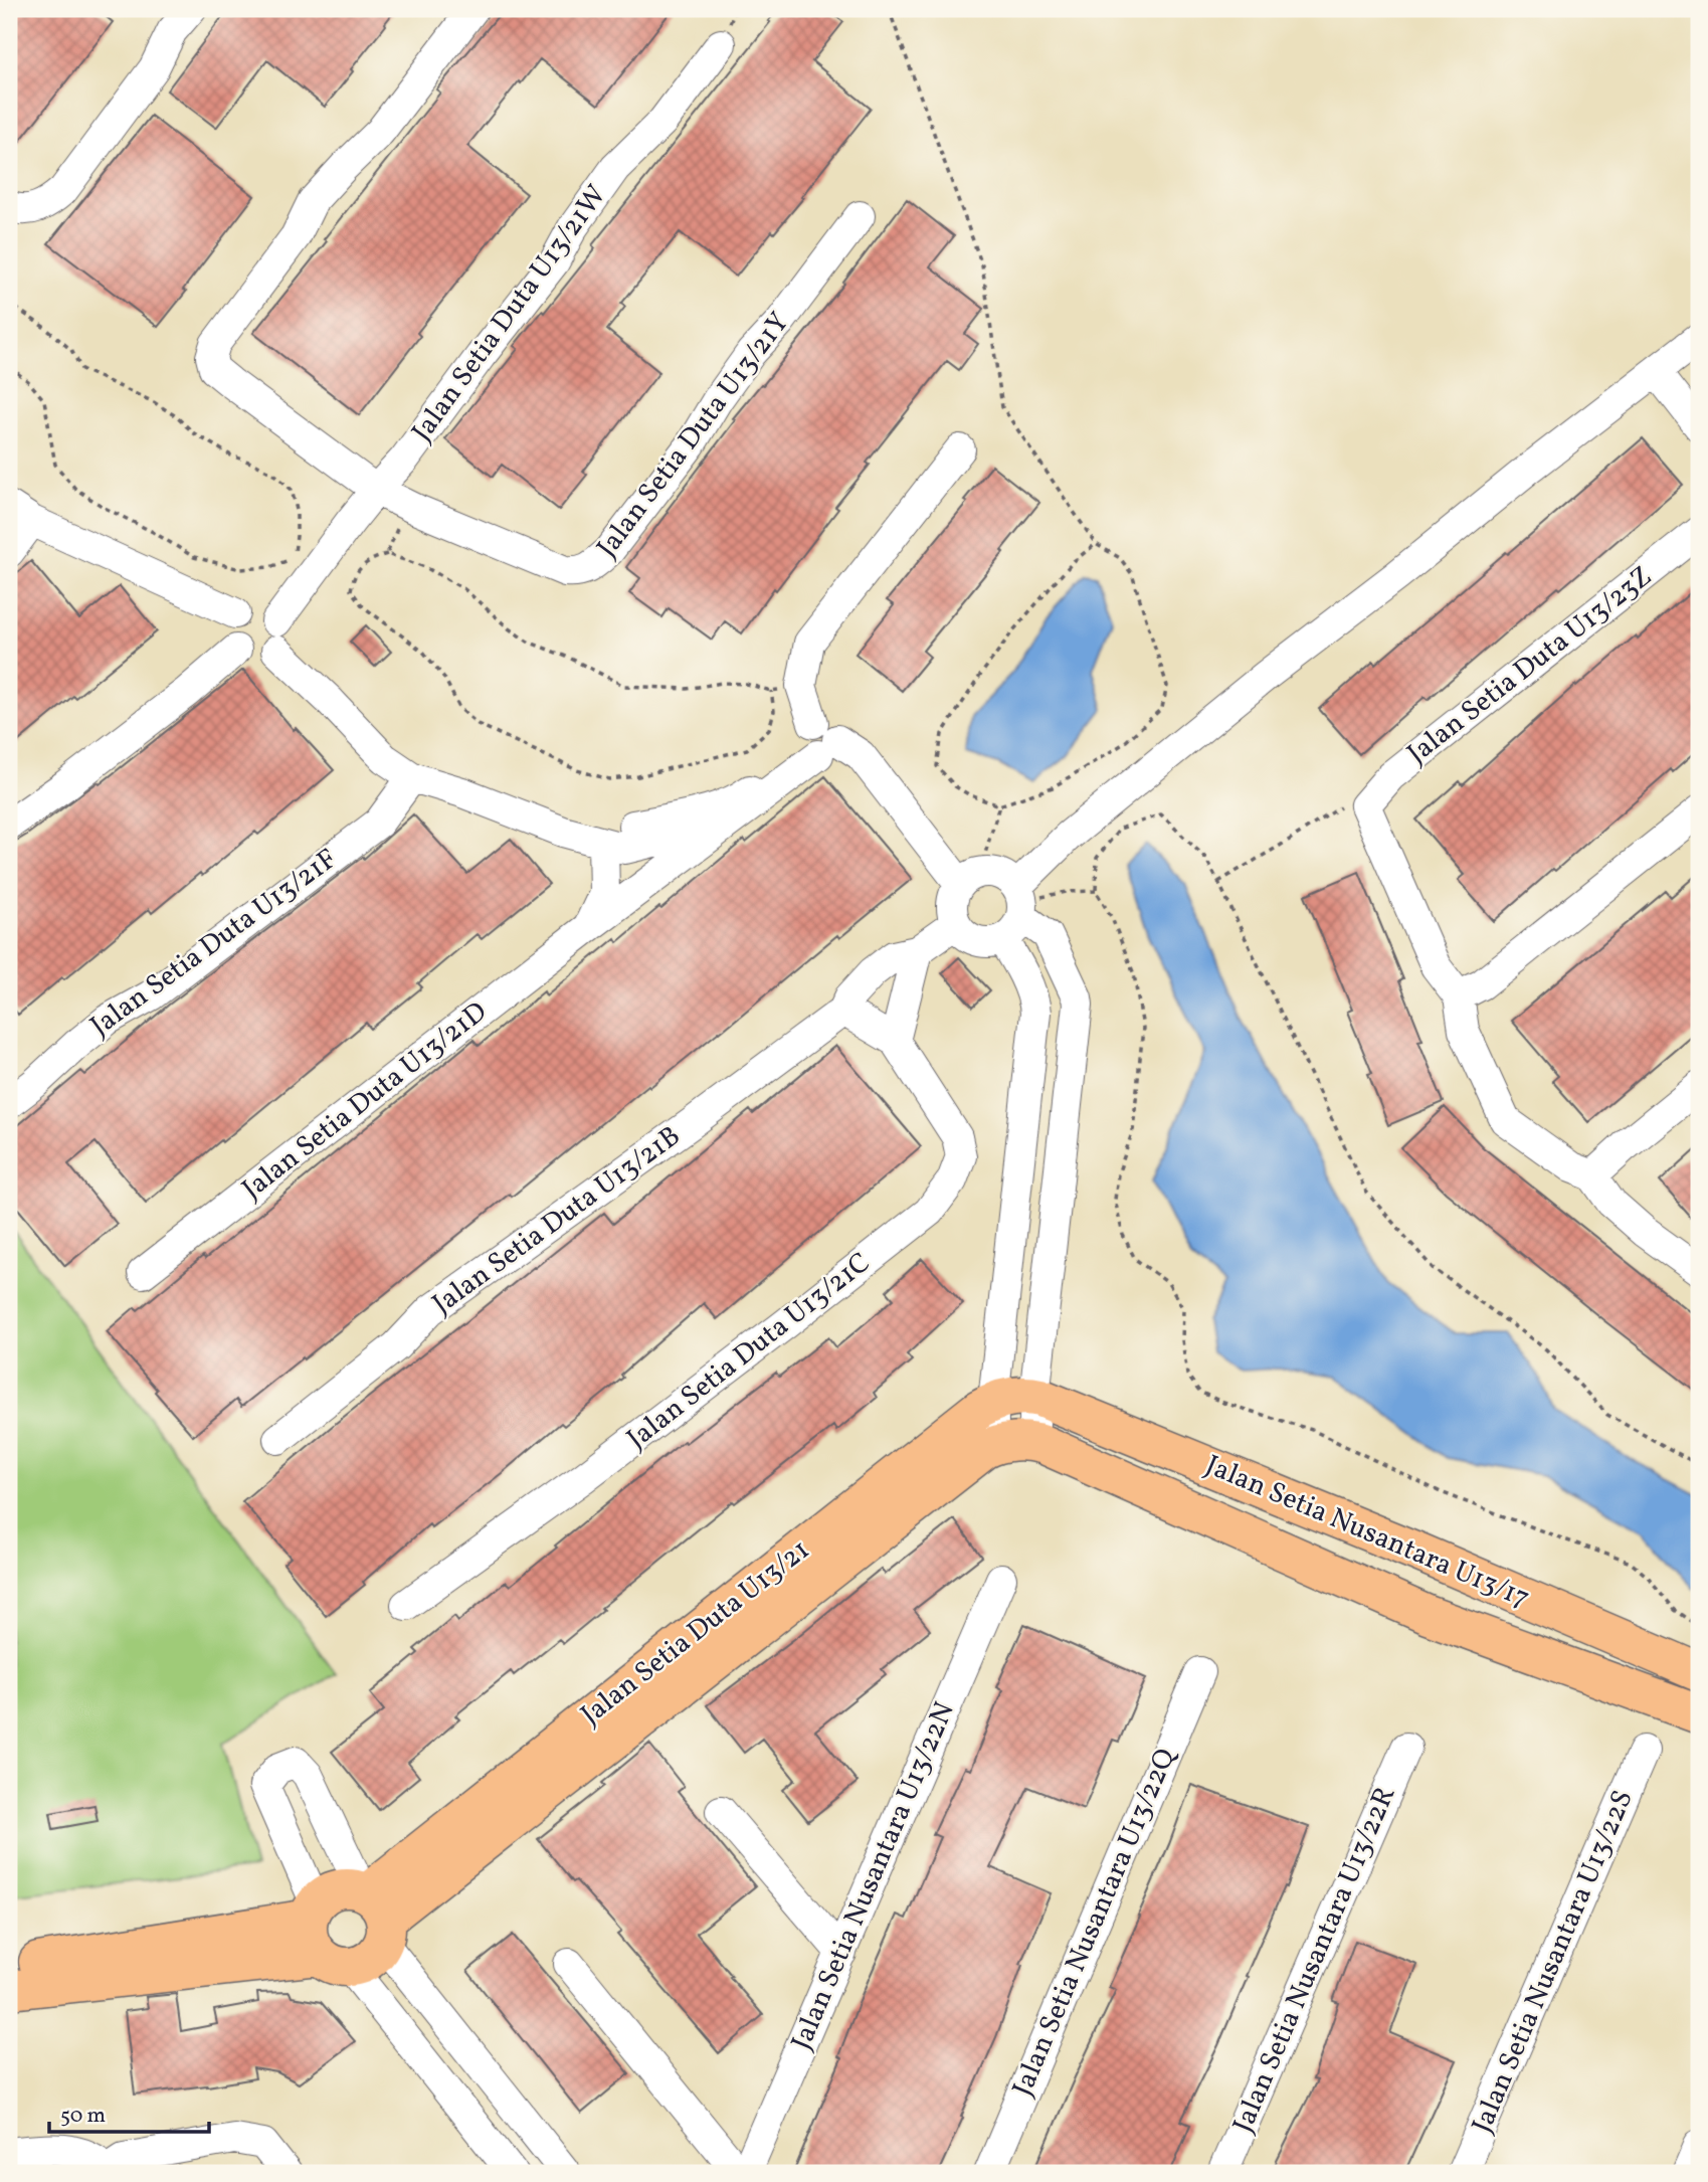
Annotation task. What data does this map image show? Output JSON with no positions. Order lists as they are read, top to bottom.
{
  "streets": {
    "main road": ["Jalan Setia Nusantara U13/17", "Jalan Setia Duta U13/21"],
    "street": [
      "Jalan Setia Duta U13/21W",
      "Jalan Setia Duta U13/21Y",
      "Jalan Setia Duta U13/23Z",
      "Jalan Setia Duta U13/21F",
      "Jalan Setia Duta U13/21D",
      "Jalan Setia Duta U13/21B",
      "Jalan Setia Duta U13/21C",
      "Jalan Setia Nusantara U13/22N",
      "Jalan Setia Nusantara U13/22Q",
      "Jalan Setia Nusantara U13/22R",
      "Jalan Setia Nusantara U13/22S"
    ]
  },
  "crossings": [
    ["Jalan Setia Duta U13/21W", "Jalan Setia Duta U13/21Y"],
    ["Jalan Setia Nusantara U13/17", "Jalan Setia Duta U13/21"]
  ],
  "scale_bar": "50 m"
}
